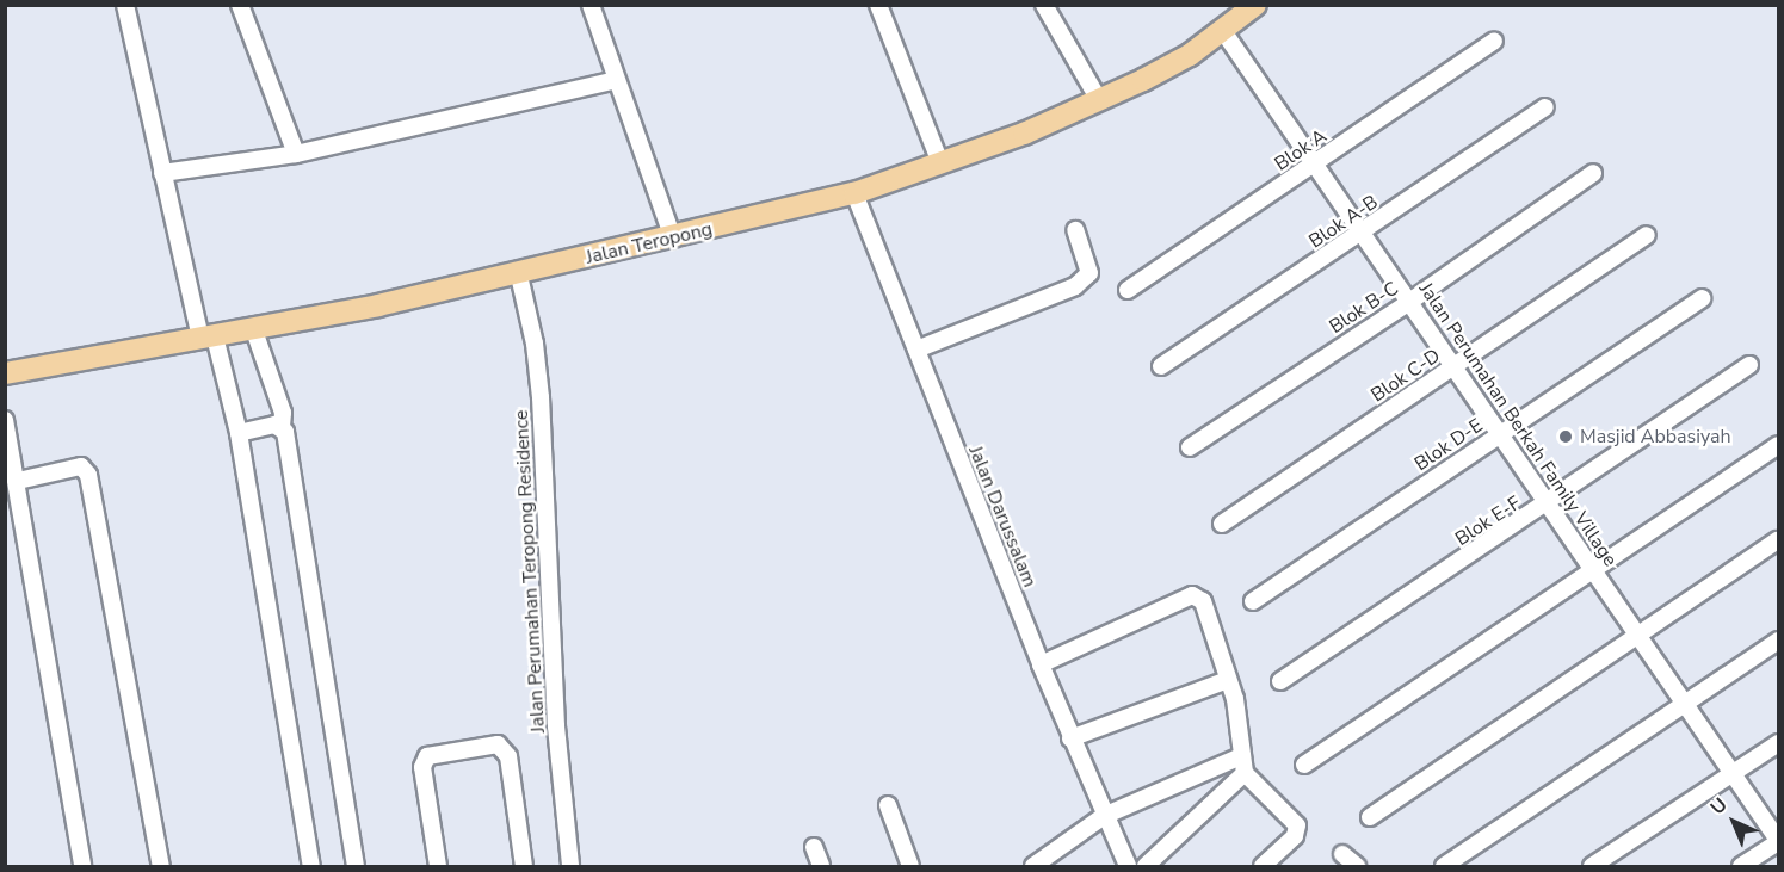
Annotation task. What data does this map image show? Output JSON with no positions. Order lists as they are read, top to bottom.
{
  "streets": {
    "main road": ["Jalan Teropong"],
    "street": [
      "Blok A",
      "Blok A-B",
      "Blok B-C",
      "Blok C-D",
      "Jalan Perumahan Berkah Family Village",
      "Blok D-E",
      "Jalan Darussalam",
      "Blok E-F",
      "Jalan Perumahan Teropong Residence"
    ]
  },
  "crossings": [
    ["Blok A", "Jalan Perumahan Berkah Family Village"],
    ["Blok A-B", "Jalan Perumahan Berkah Family Village"],
    ["Jalan Teropong", "Jalan Perumahan Berkah Family Village"],
    ["Jalan Teropong", "Jalan Darussalam"],
    ["Jalan Teropong", "Jalan Perumahan Teropong Residence"],
    ["Blok B-C", "Jalan Perumahan Berkah Family Village"],
    ["Blok C-D", "Jalan Perumahan Berkah Family Village"],
    ["Jalan Perumahan Berkah Family Village", "Blok D-E"],
    ["Jalan Perumahan Berkah Family Village", "Blok E-F"]
  ],
  "places": ["Masjid Abbasiyah"],
  "north": "top left"
}
